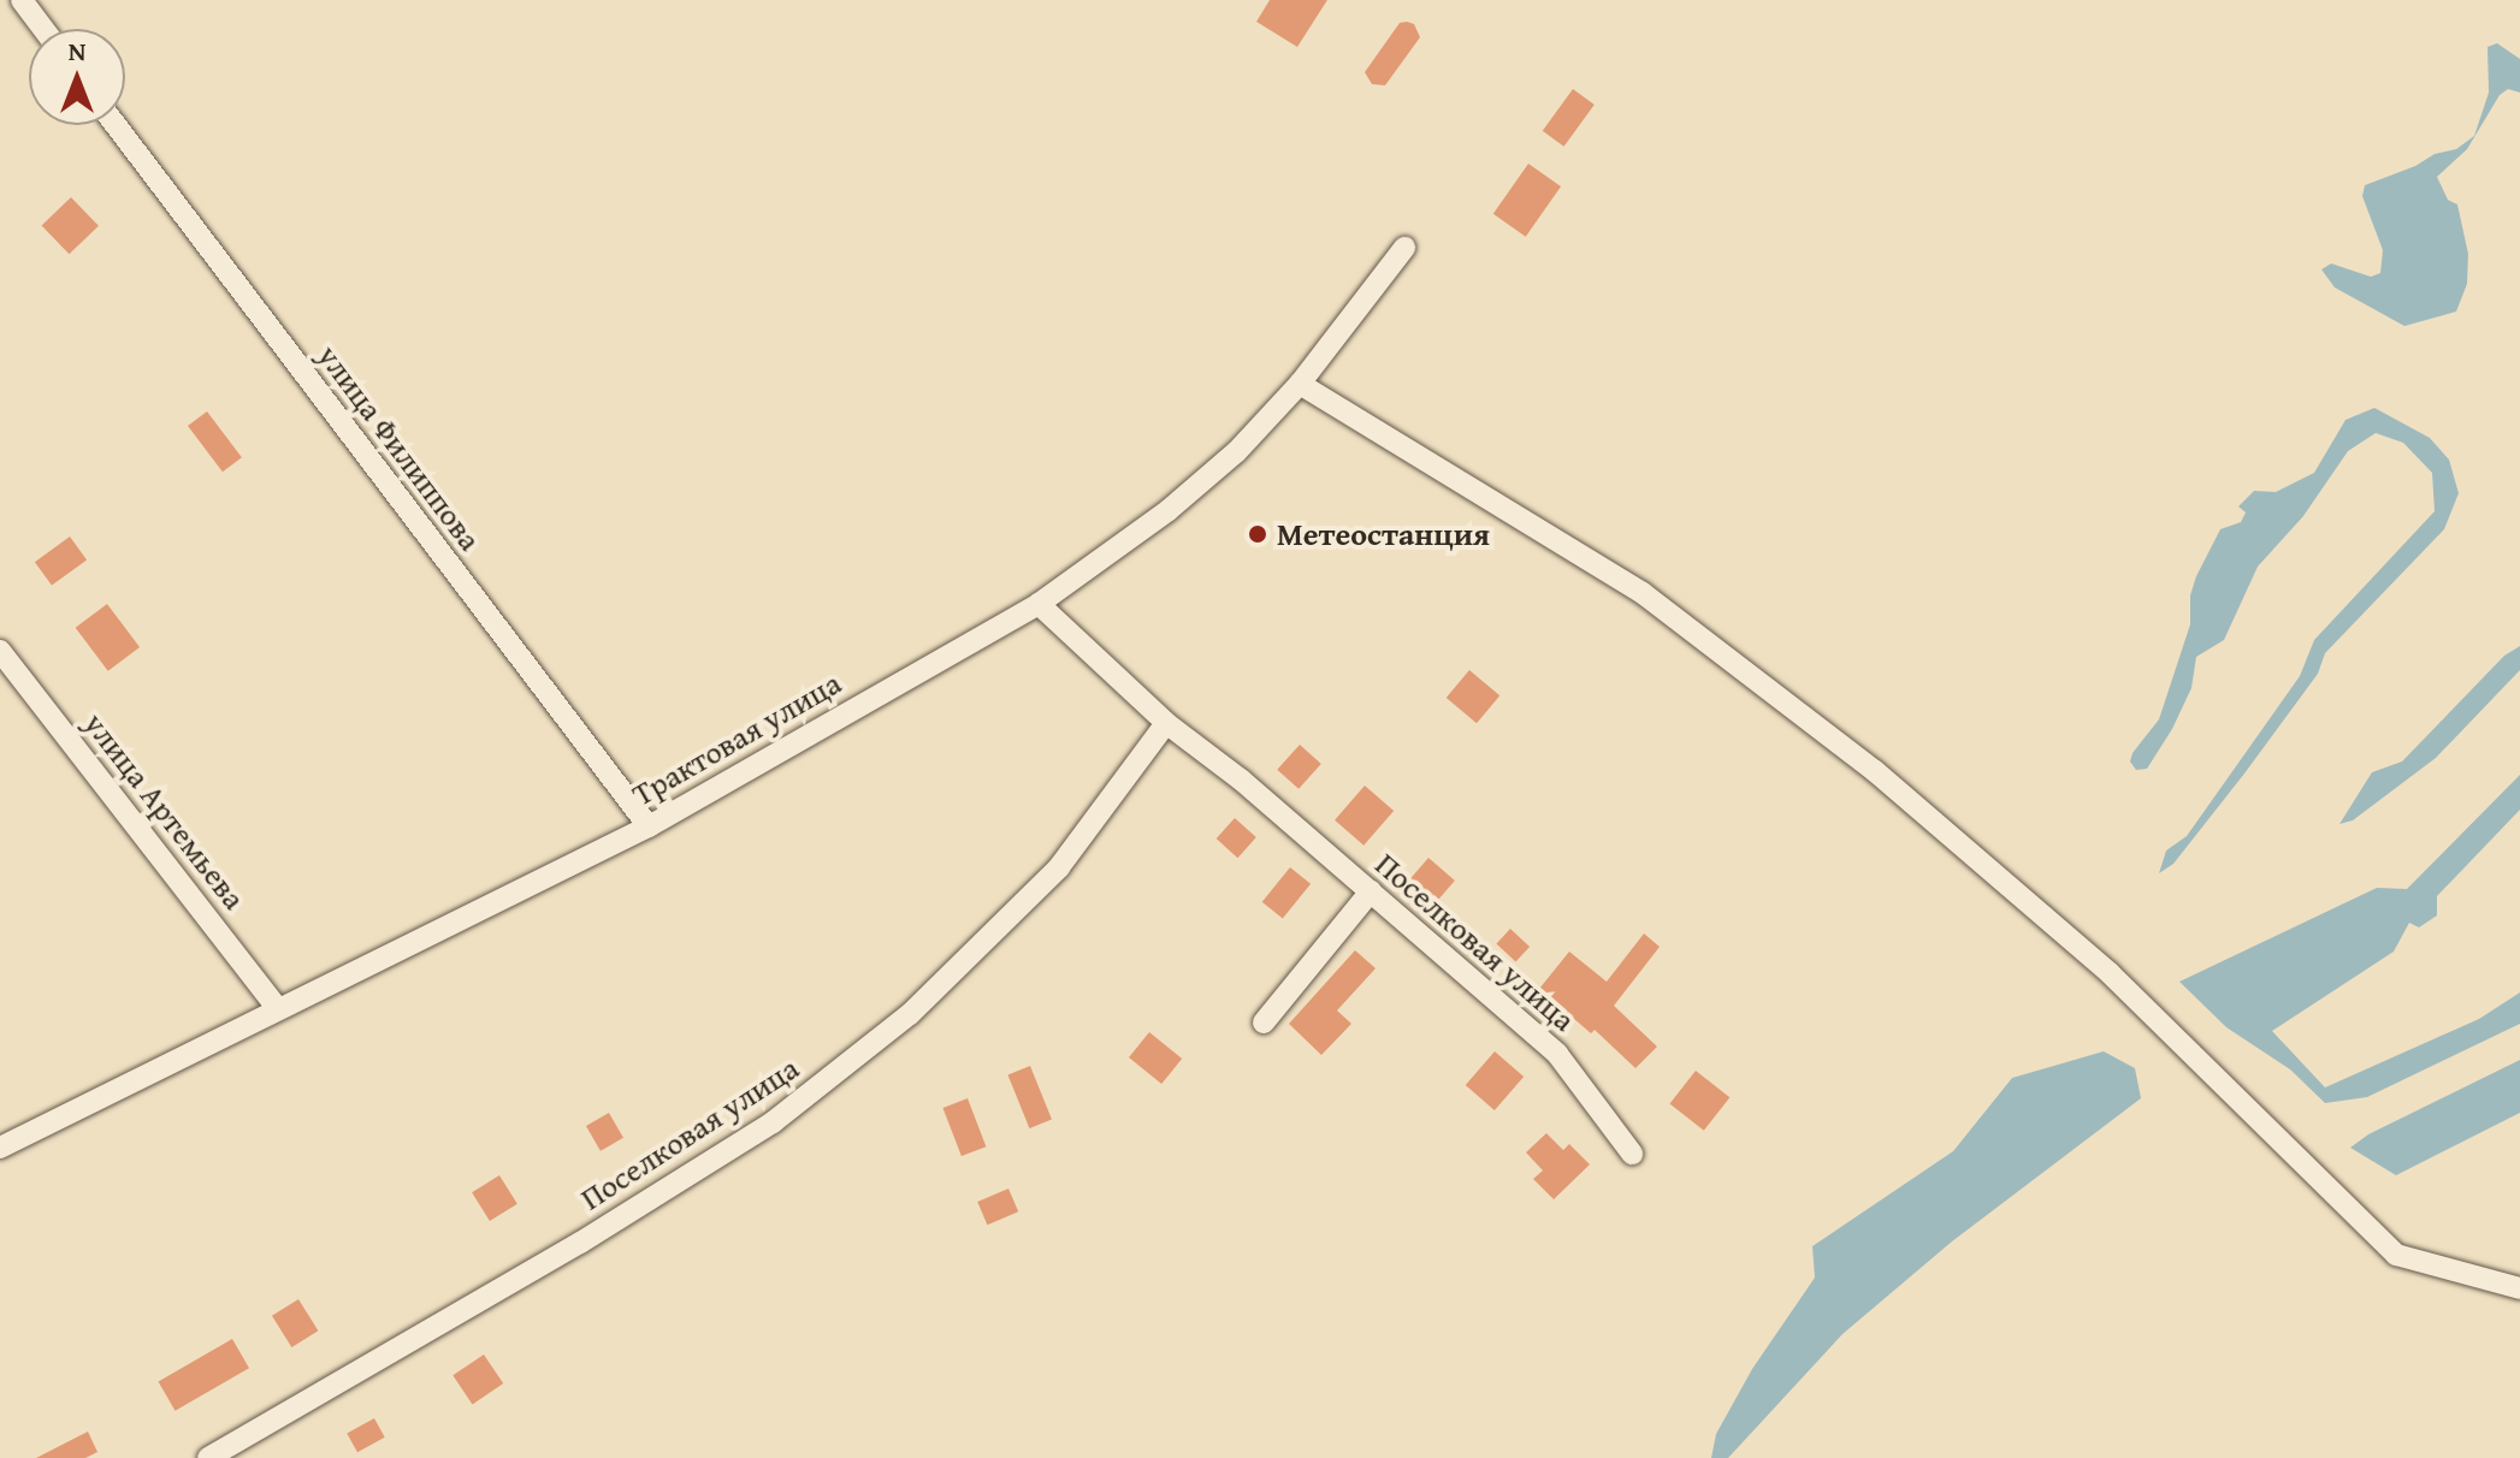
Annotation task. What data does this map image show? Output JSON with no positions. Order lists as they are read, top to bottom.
{
  "streets": {
    "street": [
      "улица Филиппова",
      "Трактовая улица",
      "улица Артемьева",
      "Поселковая улица"
    ]
  },
  "crossings": [
    ["улица Филиппова", "Трактовая улица"],
    ["Трактовая улица", "улица Артемьева"],
    ["Трактовая улица", "Поселковая улица"]
  ],
  "places": ["Метеостанция"],
  "north": "top"
}
